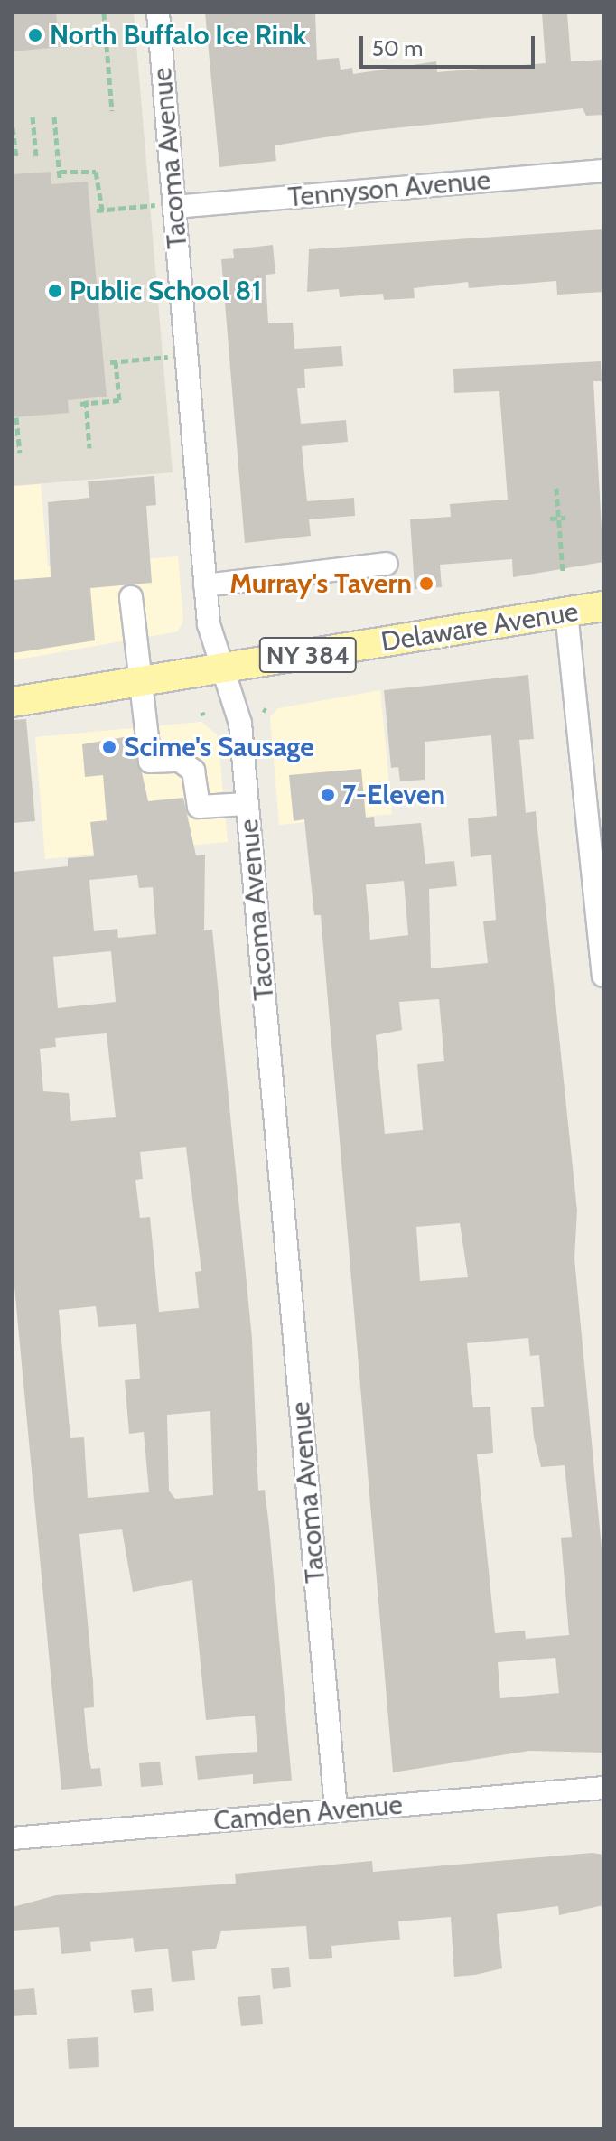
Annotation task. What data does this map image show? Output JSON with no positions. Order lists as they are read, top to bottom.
{
  "streets": {
    "main road": ["Delaware Avenue", "NY 384"],
    "street": ["Tacoma Avenue", "Tennyson Avenue", "Camden Avenue"]
  },
  "crossings": [
    ["Tacoma Avenue", "Tennyson Avenue"],
    ["Tacoma Avenue", "Delaware Avenue"],
    ["Tacoma Avenue", "Camden Avenue"]
  ],
  "places": [
    "North Buffalo Ice Rink",
    "Public School 81",
    "Murray's Tavern",
    "Scime's Sausage",
    "7-Eleven"
  ],
  "scale_bar": "50 m"
}
